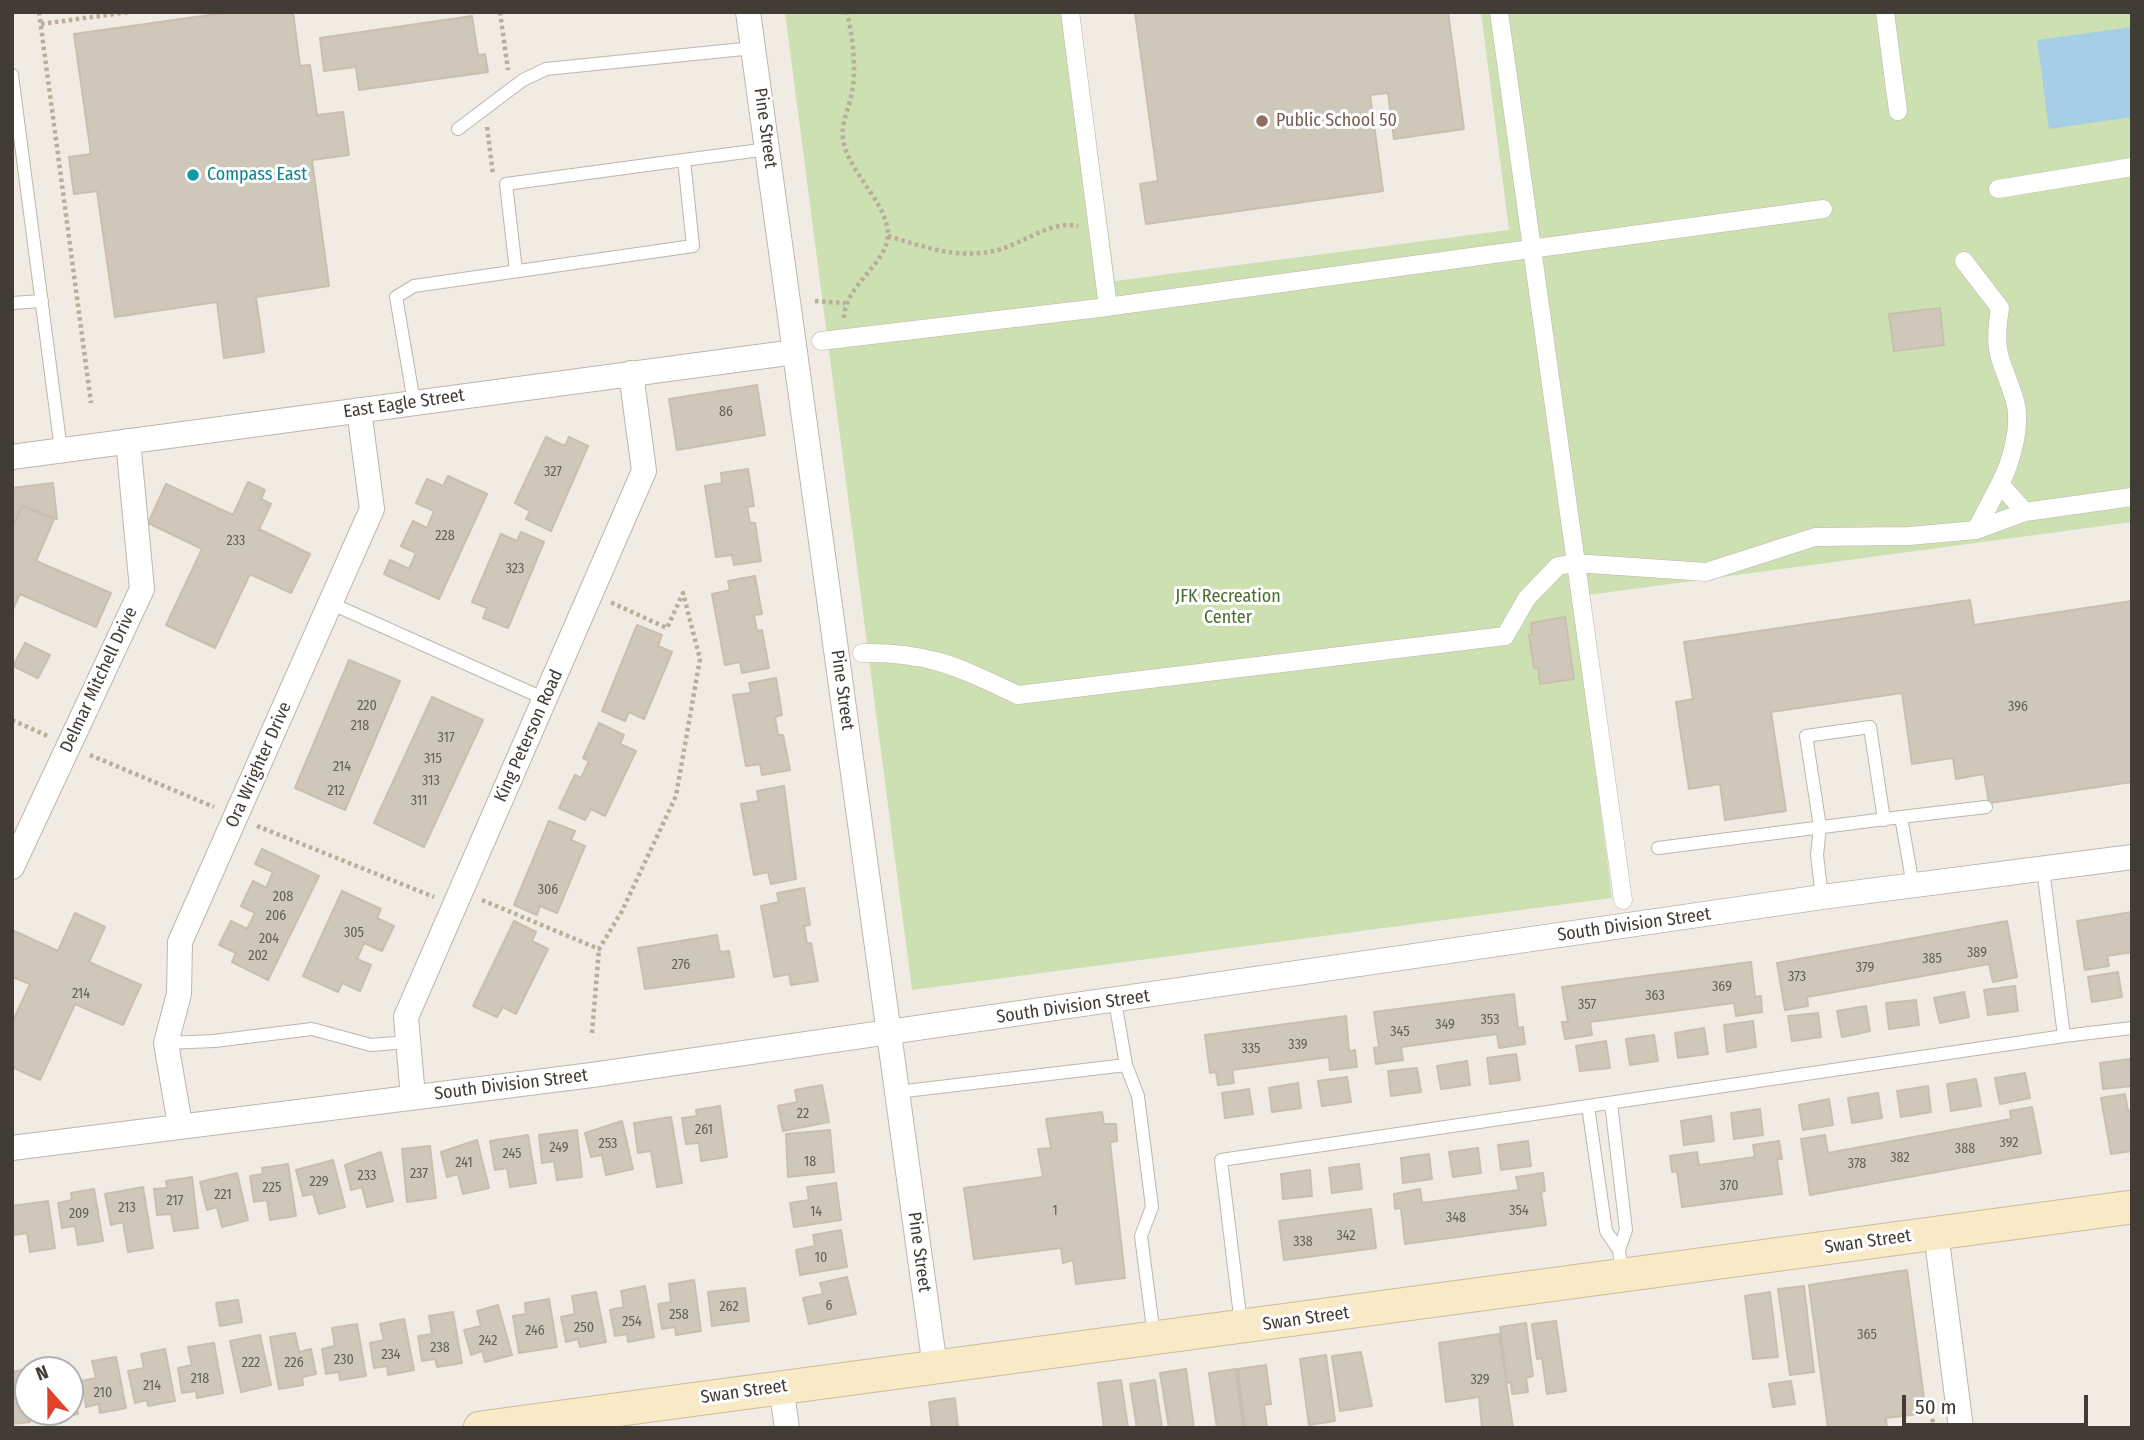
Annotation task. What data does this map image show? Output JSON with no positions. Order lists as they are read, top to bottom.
{
  "streets": {
    "main road": ["Swan Street"],
    "street": [
      "Pine Street",
      "East Eagle Street",
      "Delmar Mitchell Drive",
      "King Peterson Road",
      "Ora Wrighter Drive",
      "South Division Street"
    ]
  },
  "crossings": [
    ["Pine Street", "East Eagle Street"],
    ["Pine Street", "South Division Street"],
    ["Pine Street", "Swan Street"],
    ["East Eagle Street", "Delmar Mitchell Drive"],
    ["East Eagle Street", "King Peterson Road"],
    ["East Eagle Street", "Ora Wrighter Drive"],
    ["King Peterson Road", "South Division Street"],
    ["Ora Wrighter Drive", "South Division Street"]
  ],
  "parks": ["JFK Recreation Center"],
  "places": ["Public School 50", "Compass East"],
  "house_numbers": [
    "86",
    "327",
    "228",
    "233",
    "323",
    "220",
    "396",
    "218",
    "317",
    "315",
    "214",
    "313",
    "212",
    "311",
    "306",
    "208",
    "206",
    "305",
    "204",
    "389",
    "202",
    "385",
    "276",
    "379",
    "373",
    "369",
    "214",
    "363",
    "357",
    "353",
    "349",
    "345",
    "339",
    "335",
    "22",
    "261",
    "392",
    "253",
    "249",
    "388",
    "245",
    "382",
    "18",
    "241",
    "378",
    "237",
    "233",
    "229",
    "370",
    "225",
    "221",
    "217",
    "213",
    "1",
    "354",
    "14",
    "209",
    "348",
    "342",
    "338",
    "10",
    "6",
    "262",
    "258",
    "254",
    "250",
    "246",
    "365",
    "242",
    "238",
    "234",
    "230",
    "222",
    "226",
    "218",
    "329",
    "214",
    "210"
  ],
  "scale_bar": "50 m",
  "north": "top"
}
